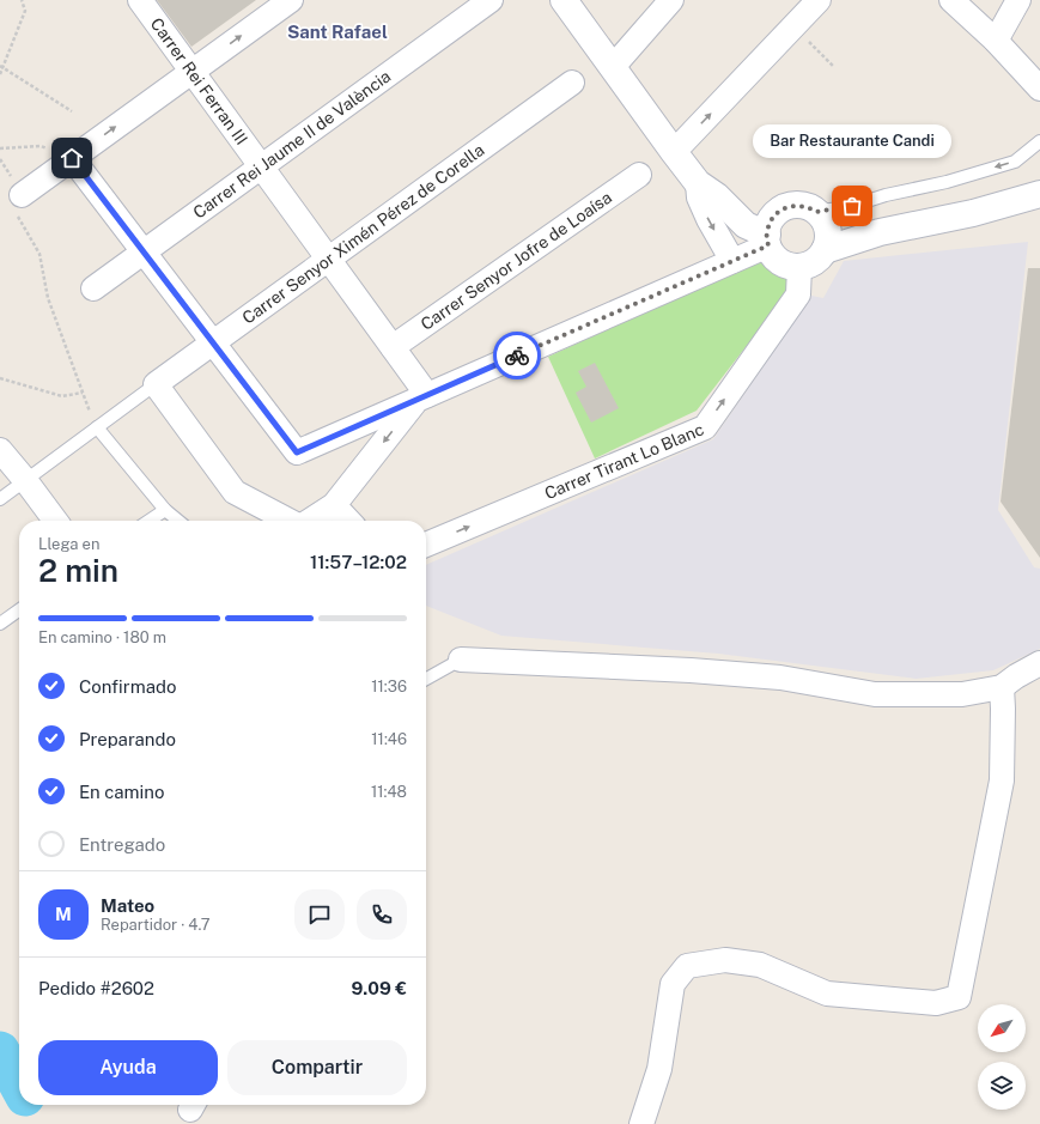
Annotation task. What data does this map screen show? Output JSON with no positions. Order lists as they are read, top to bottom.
{
  "streets": {
    "street": [
      "Carrer Rei Ferran III",
      "Carrer Rei Jaume II de València",
      "Carrer Senyor Ximén Pérez de Corella",
      "Carrer Senyor Jofre de Loaísa",
      "Carrer Tirant Lo Blanc"
    ]
  },
  "crossings": [
    ["Carrer Rei Ferran III", "Carrer Rei Jaume II de València"],
    ["Carrer Rei Ferran III", "Carrer Senyor Ximén Pérez de Corella"],
    ["Carrer Rei Ferran III", "Carrer Senyor Jofre de Loaísa"]
  ],
  "districts": ["Sant Rafael"],
  "places": ["Bar Restaurante Candi"],
  "north": "bottom left",
  "page": {
    "bubble": "Bar Restaurante Candi",
    "heading": ["2 min", "Llega en", "11:57–12:02"],
    "panel": [
      "Mateo",
      "Repartidor · 4.7",
      "Pedido #2602",
      "9.09 €"
    ],
    "bar": "En camino · 180 m",
    "list": [
      ["Confirmado", "11:36"],
      ["Preparando", "11:46"],
      ["En camino", "11:48"],
      "Entregado"
    ],
    "round": "M",
    "buttons": ["Ayuda", "Compartir"]
  }
}
